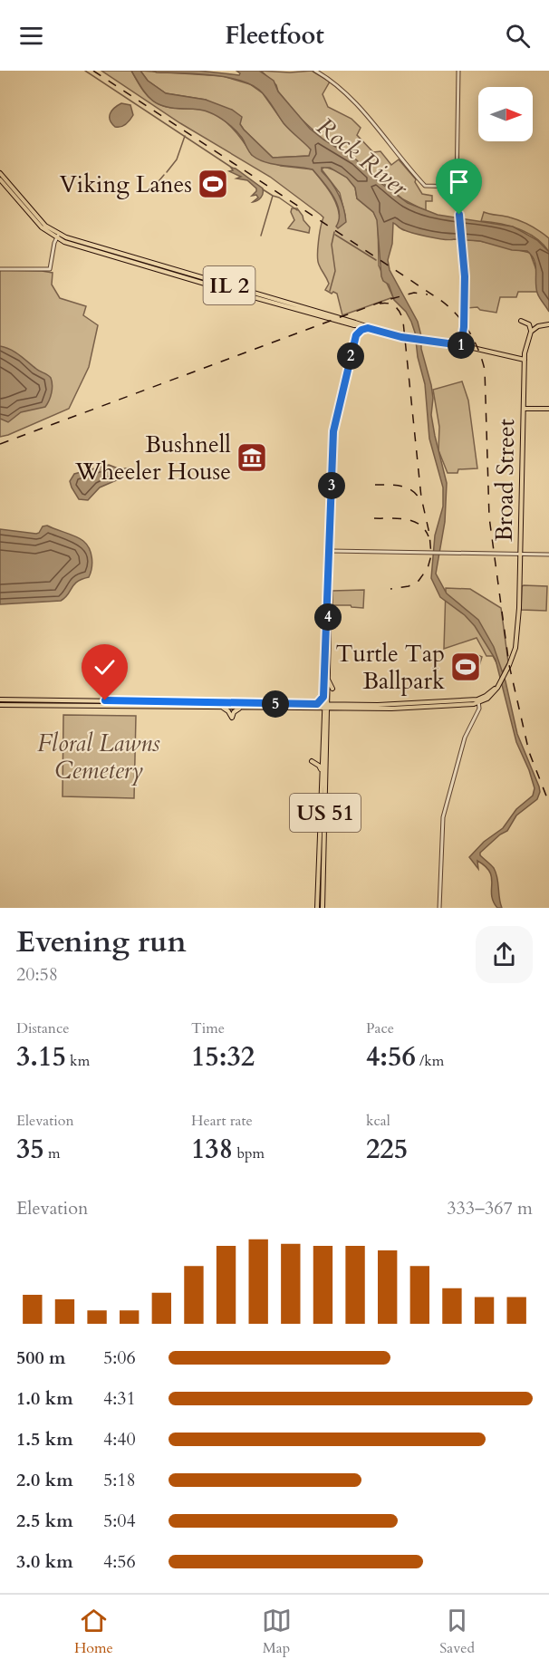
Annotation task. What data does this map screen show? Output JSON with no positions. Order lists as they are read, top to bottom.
{
  "streets": {
    "main road": ["IL 2", "Broad Street", "US 51"]
  },
  "water": ["Rock River"],
  "parks": ["Floral Lawns Cemetery"],
  "places": {
    "sports": ["Viking Lanes", "Turtle Tap Ballpark"],
    "museum": ["Bushnell Wheeler House"]
  },
  "north": "right",
  "page": {
    "header": "Fleetfoot",
    "pins": [
      "1",
      "2",
      "3",
      "4",
      "5"
    ],
    "heading": ["Evening run", "20:58"],
    "stats": [
      ["Distance", "3.15 km"],
      ["Time", "15:32"],
      ["Pace", "4:56 /km"],
      ["Elevation", "35 m"],
      ["Heart rate", "138 bpm"],
      ["kcal", "225"]
    ],
    "chart": ["Elevation", "333–367 m"],
    "list": [
      {
        "name": "500 m",
        "note": "5:06"
      },
      {
        "name": "1.0 km",
        "note": "4:31"
      },
      {
        "name": "1.5 km",
        "note": "4:40"
      },
      {
        "name": "2.0 km",
        "note": "5:18"
      },
      {
        "name": "2.5 km",
        "note": "5:04"
      },
      {
        "name": "3.0 km",
        "note": "4:56"
      }
    ],
    "tabs": ["Home", "Map", "Saved"]
  }
}
